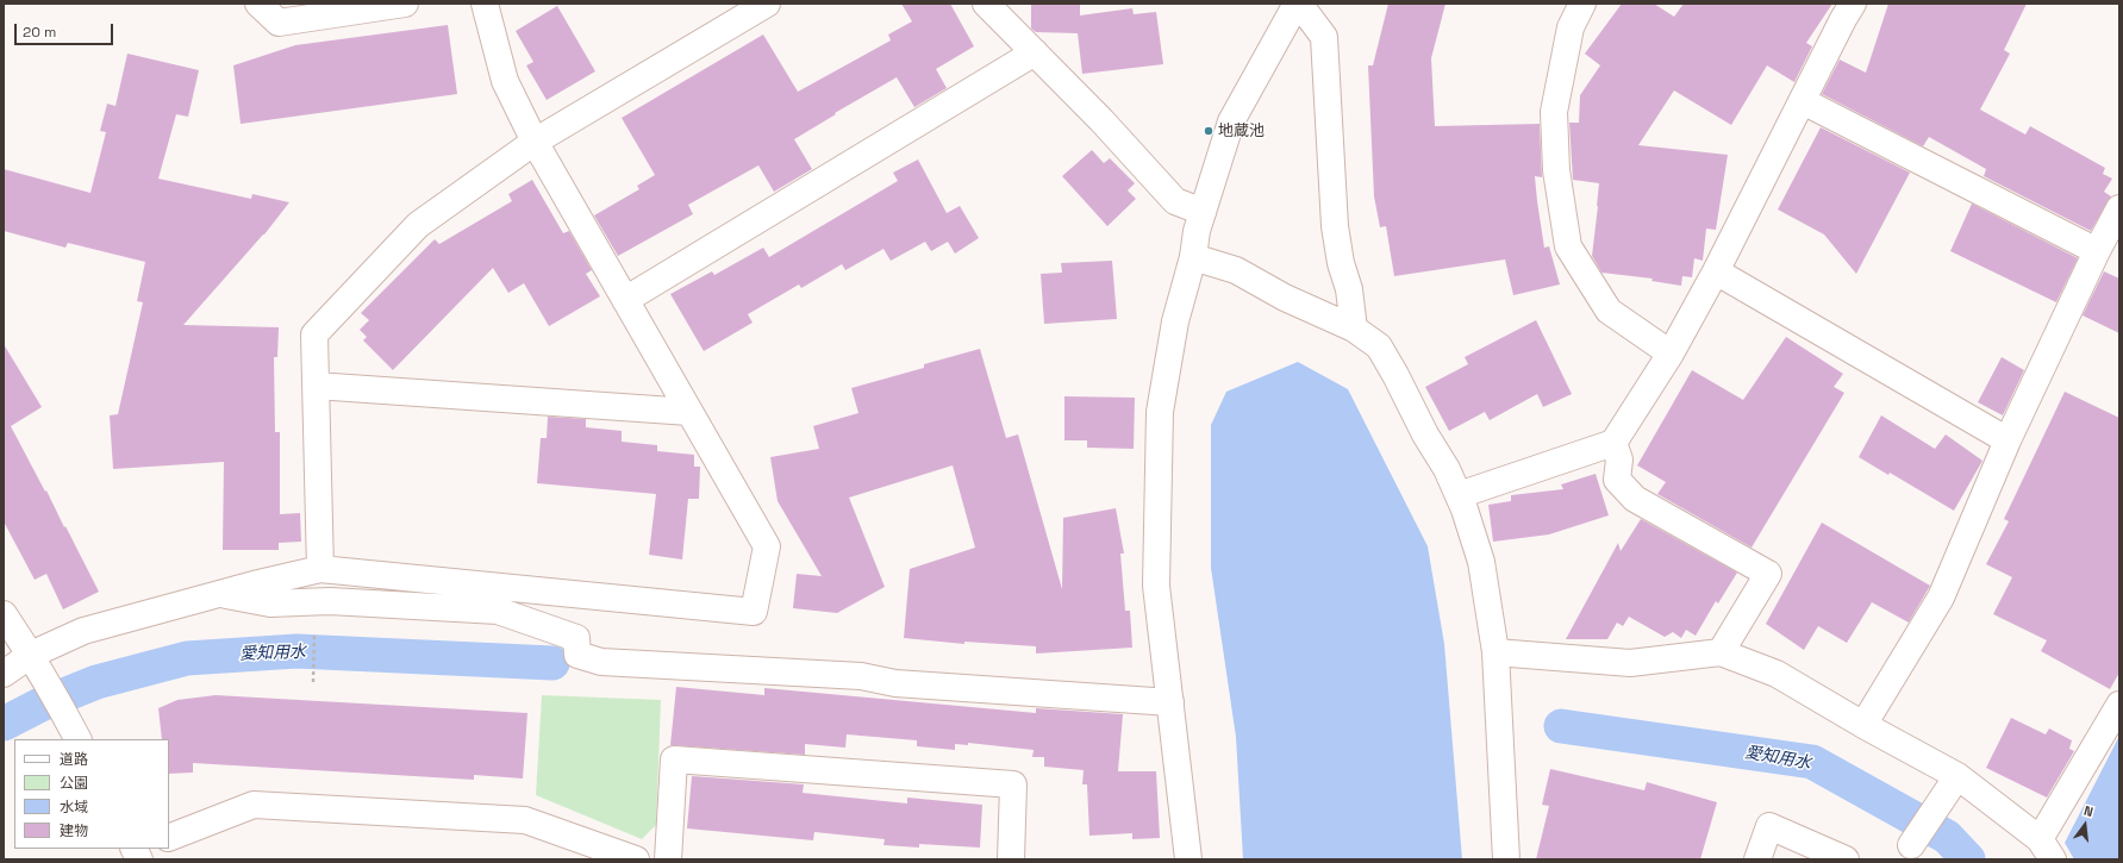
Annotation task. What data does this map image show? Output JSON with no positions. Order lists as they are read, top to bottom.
{
  "water": ["愛知用水"],
  "places": ["地蔵池"],
  "legend": [
    "道路",
    "公園",
    "水域",
    "建物"
  ],
  "scale_bar": "20 m",
  "north": "top"
}
